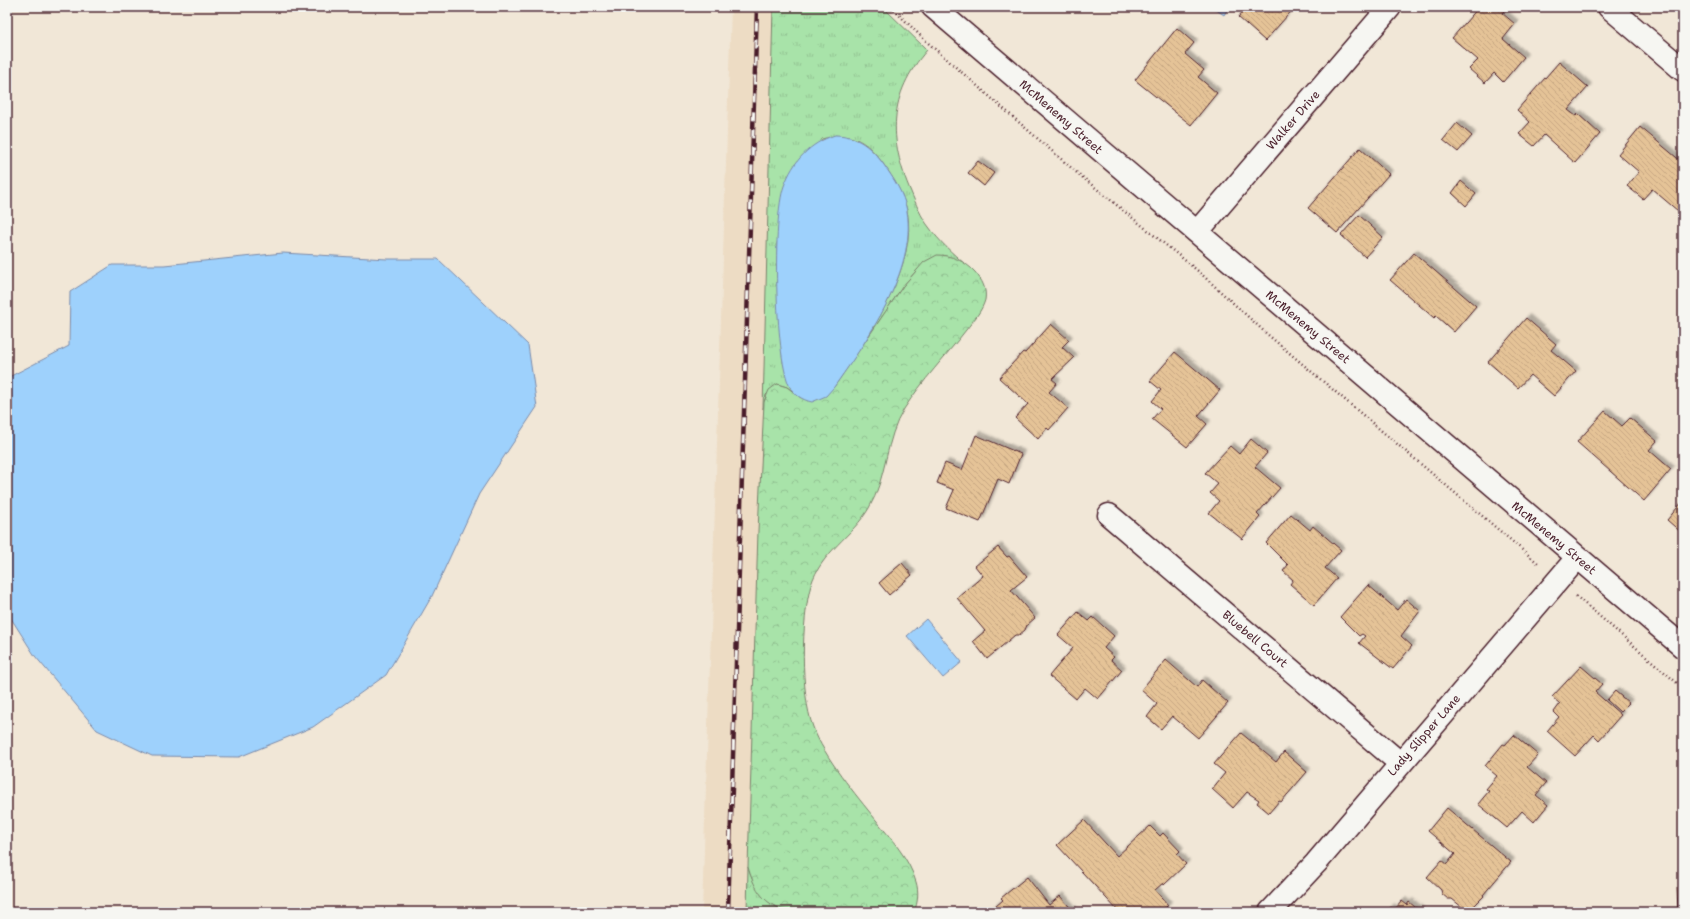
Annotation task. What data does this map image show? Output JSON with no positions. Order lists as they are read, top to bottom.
{
  "streets": {
    "street": [
      "McMenemy Street",
      "Walker Drive",
      "Bluebell Court",
      "Lady Slipper Lane"
    ]
  },
  "crossings": [
    ["McMenemy Street", "Walker Drive"],
    ["McMenemy Street", "Lady Slipper Lane"],
    ["Bluebell Court", "Lady Slipper Lane"]
  ]
}
